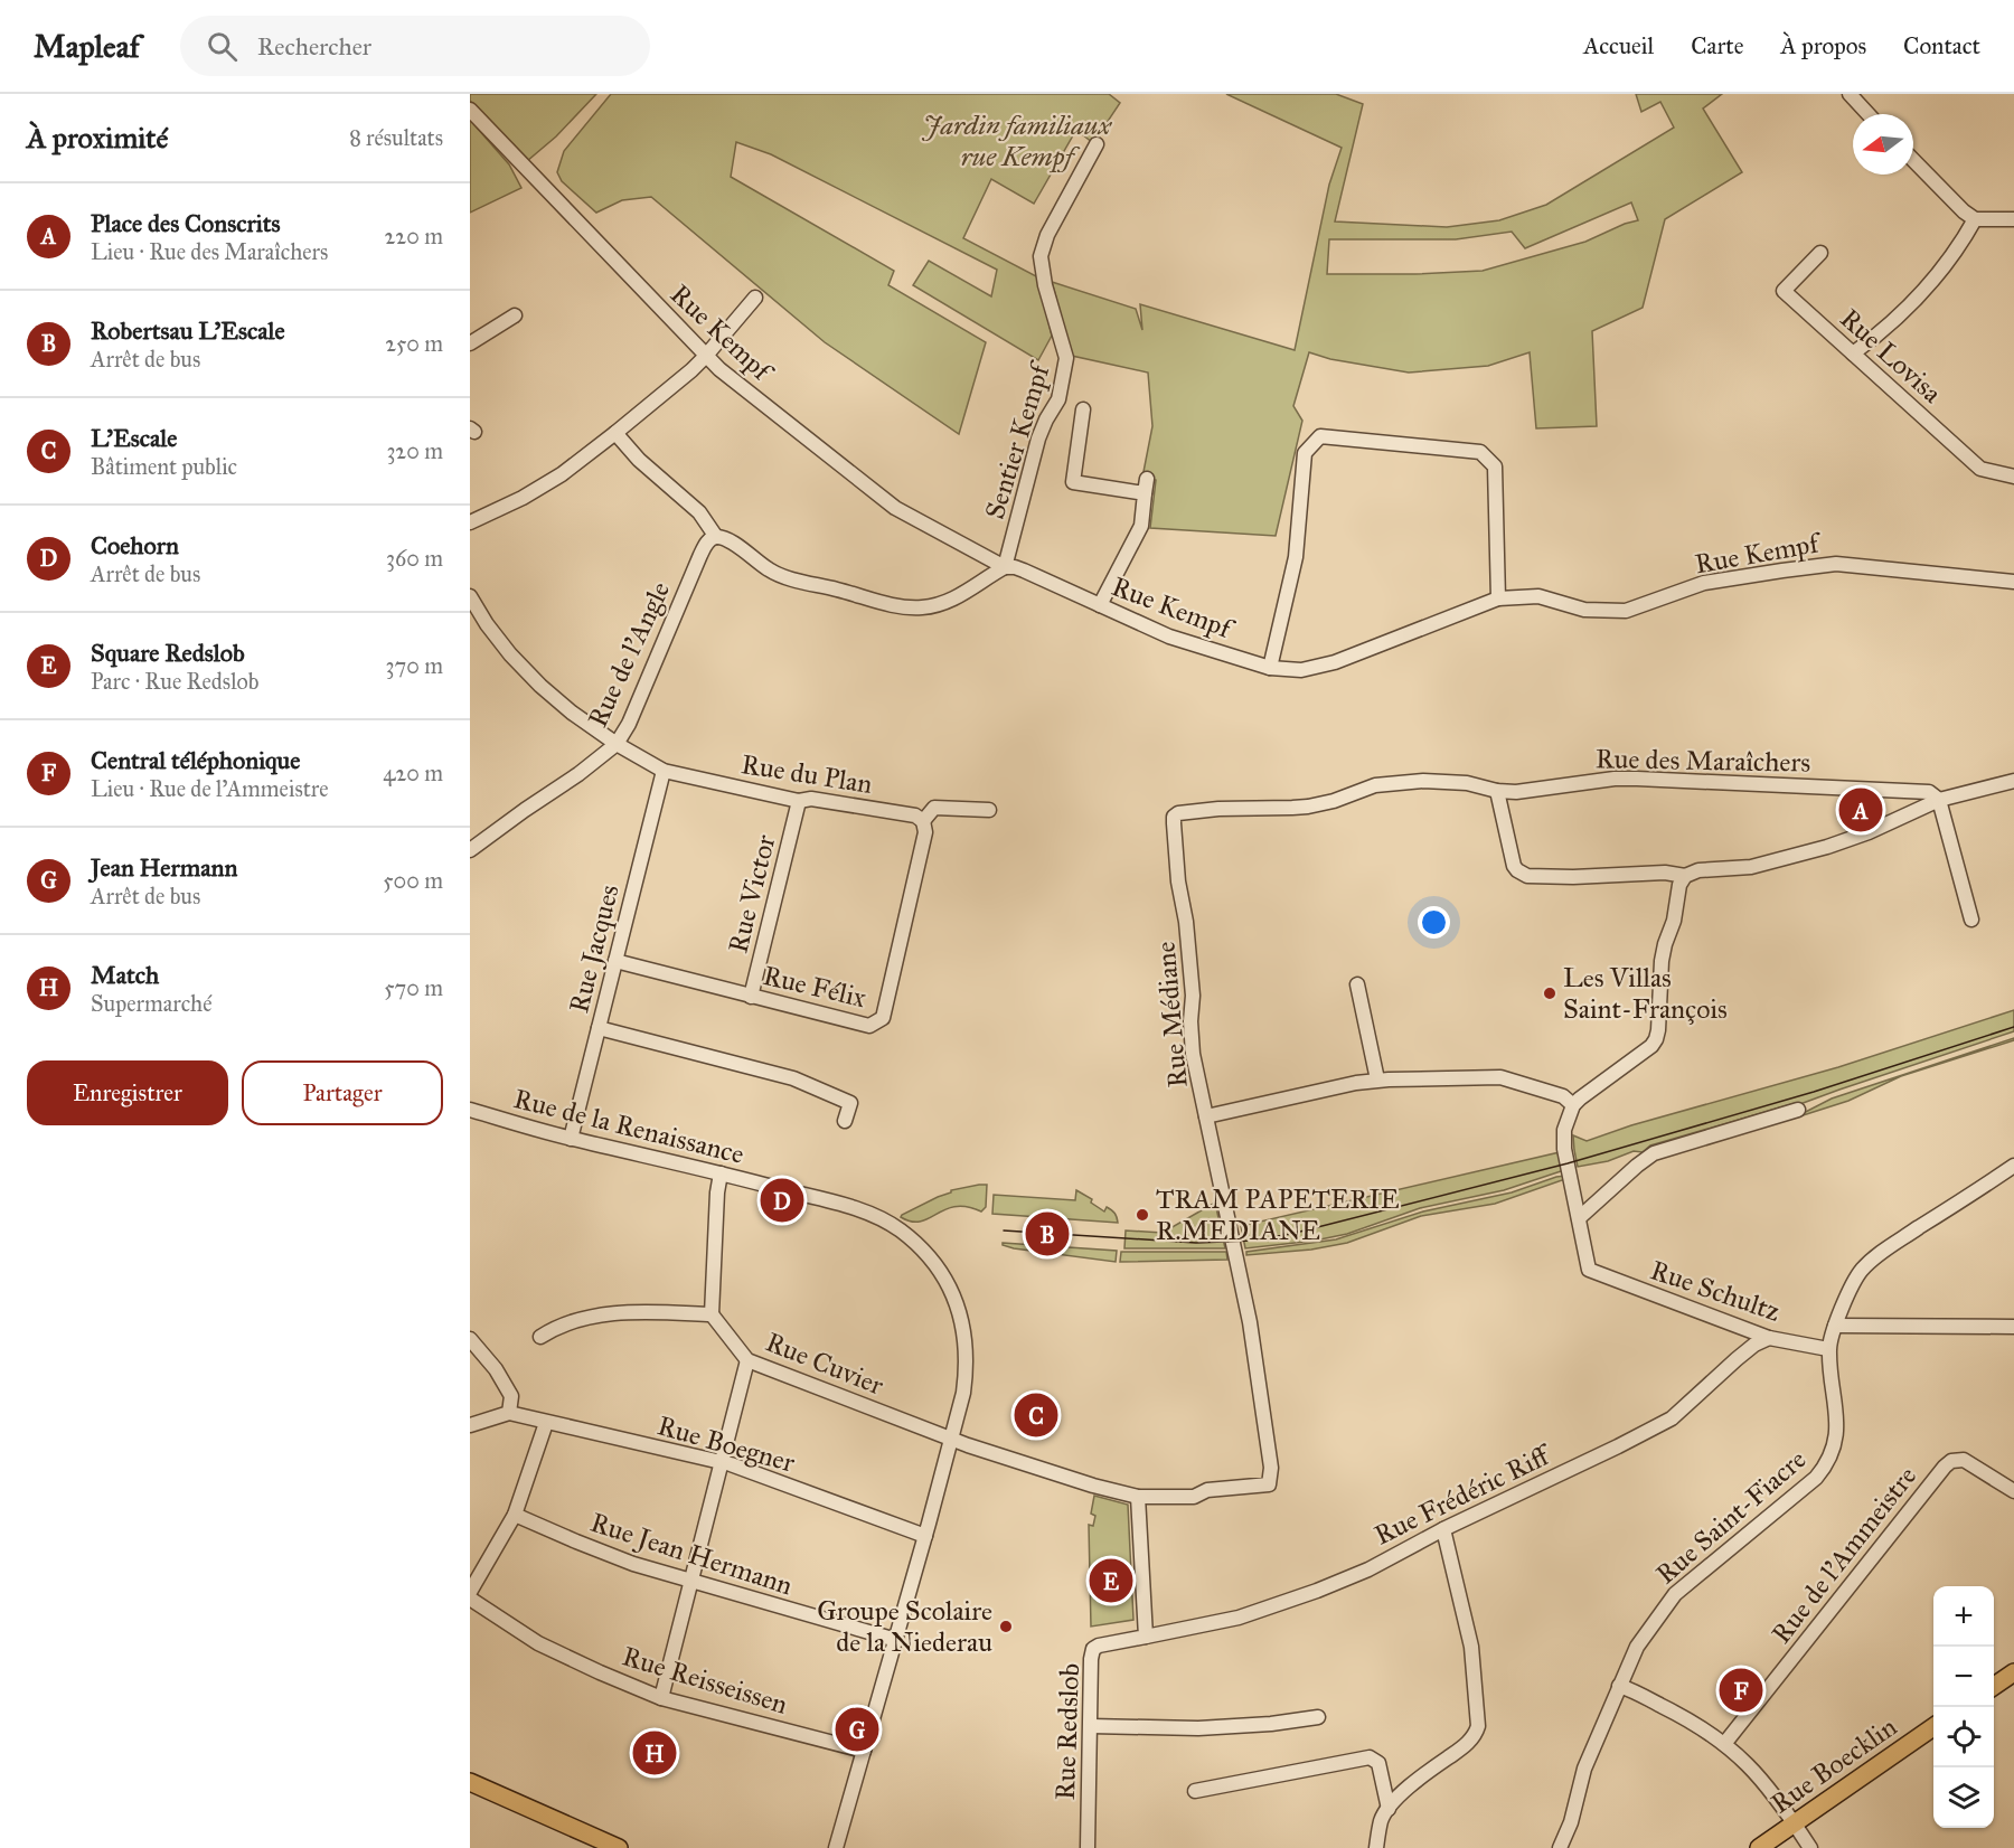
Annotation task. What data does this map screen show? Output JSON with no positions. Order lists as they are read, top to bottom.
{
  "streets": {
    "main road": ["Rue Boecklin"],
    "street": [
      "Rue Kempf",
      "Rue Lovisa",
      "Sentier Kempf",
      "Rue de l'Angle",
      "Rue des Maraîchers",
      "Rue du Plan",
      "Rue Victor",
      "Rue Jacques",
      "Rue Félix",
      "Rue Médiane",
      "Rue de la Renaissance",
      "Rue Schultz",
      "Rue Cuvier",
      "Rue Boegner",
      "Rue Frédéric Riff",
      "Rue Saint-Fiacre",
      "Rue Jean Hermann",
      "Rue de l'Ammeistre",
      "Rue Reisseissen",
      "Rue Redslob"
    ]
  },
  "crossings": [
    ["Rue Kempf", "Sentier Kempf"],
    ["Rue de l'Angle", "Rue du Plan"],
    ["Rue des Maraîchers", "Rue Médiane"],
    ["Rue du Plan", "Rue Victor"],
    ["Rue du Plan", "Rue Jacques"],
    ["Rue du Plan", "Rue Félix"],
    ["Rue Victor", "Rue Félix"],
    ["Rue Jacques", "Rue Félix"],
    ["Rue Jacques", "Rue de la Renaissance"],
    ["Rue Médiane", "Rue Cuvier"],
    ["Rue de la Renaissance", "Rue Cuvier"],
    ["Rue de la Renaissance", "Rue Boegner"],
    ["Rue de la Renaissance", "Rue Jean Hermann"],
    ["Rue de la Renaissance", "Rue Reisseissen"],
    ["Rue Schultz", "Rue Frédéric Riff"],
    ["Rue Schultz", "Rue Saint-Fiacre"],
    ["Rue Frédéric Riff", "Rue Redslob"]
  ],
  "parks": ["Jardin familiaux rue Kempf"],
  "places": ["Les Villas Saint-François", "TRAM PAPETERIE R.MEDIANE", "Groupe Scolaire de la Niederau"],
  "north": "left",
  "page": {
    "header": "Mapleaf",
    "search": "Rechercher",
    "nav": [
      "Accueil",
      "Carte",
      "À propos",
      "Contact"
    ],
    "heading": ["À proximité", "8 résultats"],
    "list": [
      {
        "mark": "A",
        "name": "Place des Conscrits",
        "note": "Lieu · Rue des Maraîchers",
        "value": "220 m"
      },
      {
        "mark": "B",
        "name": "Robertsau L'Escale",
        "note": "Arrêt de bus",
        "value": "250 m"
      },
      {
        "mark": "C",
        "name": "L’Escale",
        "note": "Bâtiment public",
        "value": "320 m"
      },
      {
        "mark": "D",
        "name": "Coehorn",
        "note": "Arrêt de bus",
        "value": "360 m"
      },
      {
        "mark": "E",
        "name": "Square Redslob",
        "note": "Parc · Rue Redslob",
        "value": "370 m"
      },
      {
        "mark": "F",
        "name": "Central téléphonique",
        "note": "Lieu · Rue de l'Ammeistre",
        "value": "420 m"
      },
      {
        "mark": "G",
        "name": "Jean Hermann",
        "note": "Arrêt de bus",
        "value": "500 m"
      },
      {
        "mark": "H",
        "name": "Match",
        "note": "Supermarché",
        "value": "570 m"
      }
    ],
    "pins": [
      "A",
      "D",
      "B",
      "C",
      "E",
      "F",
      "G",
      "H"
    ],
    "buttons": ["Enregistrer", "Partager"],
    "map_buttons": ["+", "−"]
  }
}
